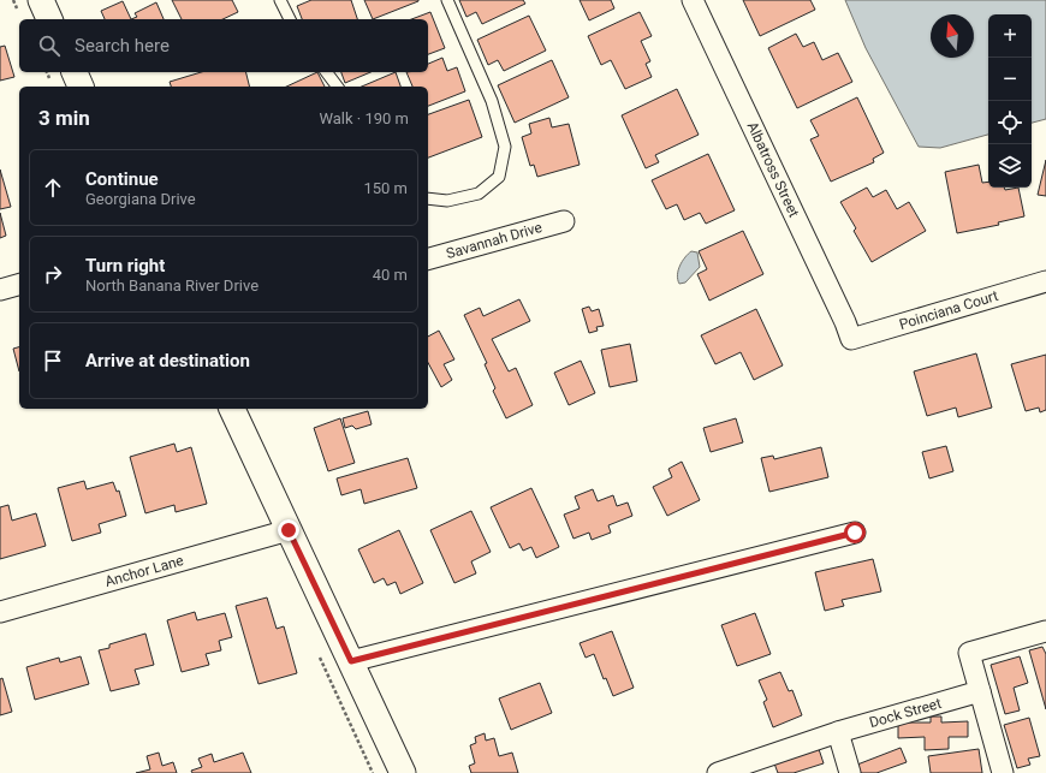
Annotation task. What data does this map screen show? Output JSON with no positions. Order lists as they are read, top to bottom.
{
  "streets": {
    "street": [
      "Albatross Street",
      "Savannah Drive",
      "Poinciana Court",
      "Anchor Lane",
      "Dock Street"
    ]
  },
  "crossings": [
    ["Albatross Street", "Poinciana Court"]
  ],
  "north": "top",
  "page": {
    "map_buttons": ["+", "−"],
    "search": "Search here",
    "heading": ["3 min", "Walk · 190 m"],
    "list": [
      ["Continue", "Georgiana Drive", "150 m"],
      ["Turn right", "North Banana River Drive", "40 m"],
      "Arrive at destination"
    ]
  }
}
